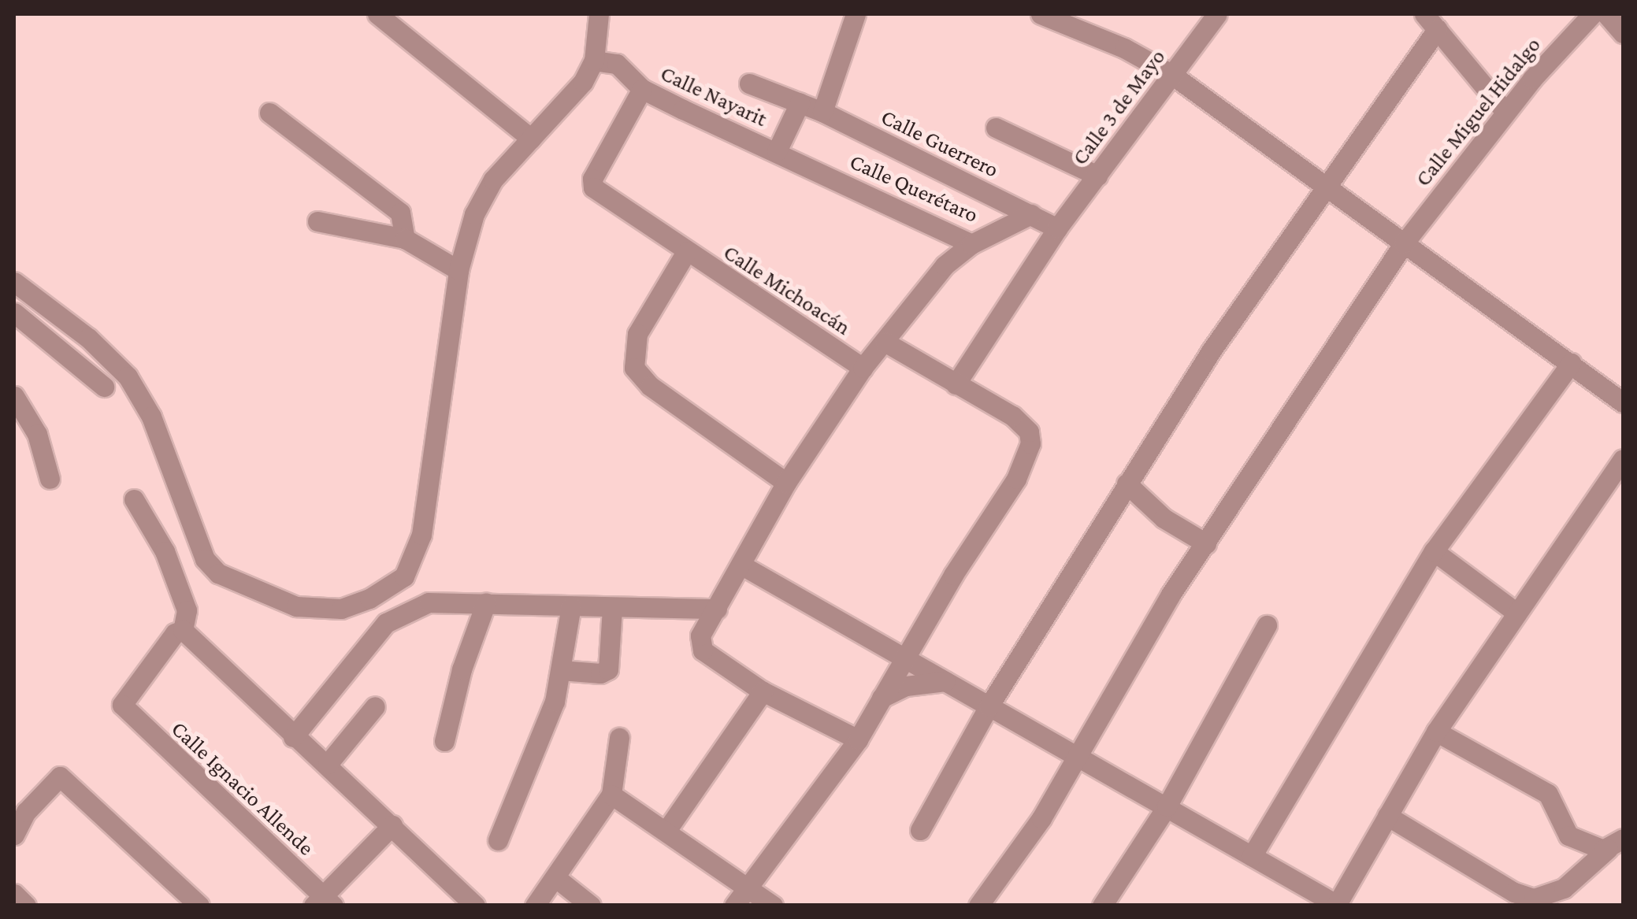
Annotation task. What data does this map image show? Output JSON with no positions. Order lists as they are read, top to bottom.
{
  "streets": {
    "street": [
      "Calle Nayarit",
      "Calle 3 de Mayo",
      "Calle Miguel Hidalgo",
      "Calle Guerrero",
      "Calle Querétaro",
      "Calle Michoacán",
      "Calle Ignacio Allende"
    ]
  },
  "crossings": [
    ["Calle Nayarit", "Calle Querétaro"],
    ["Calle Nayarit", "Calle Michoacán"],
    ["Calle 3 de Mayo", "Calle Guerrero"],
    ["Calle Guerrero", "Calle Querétaro"]
  ]
}
